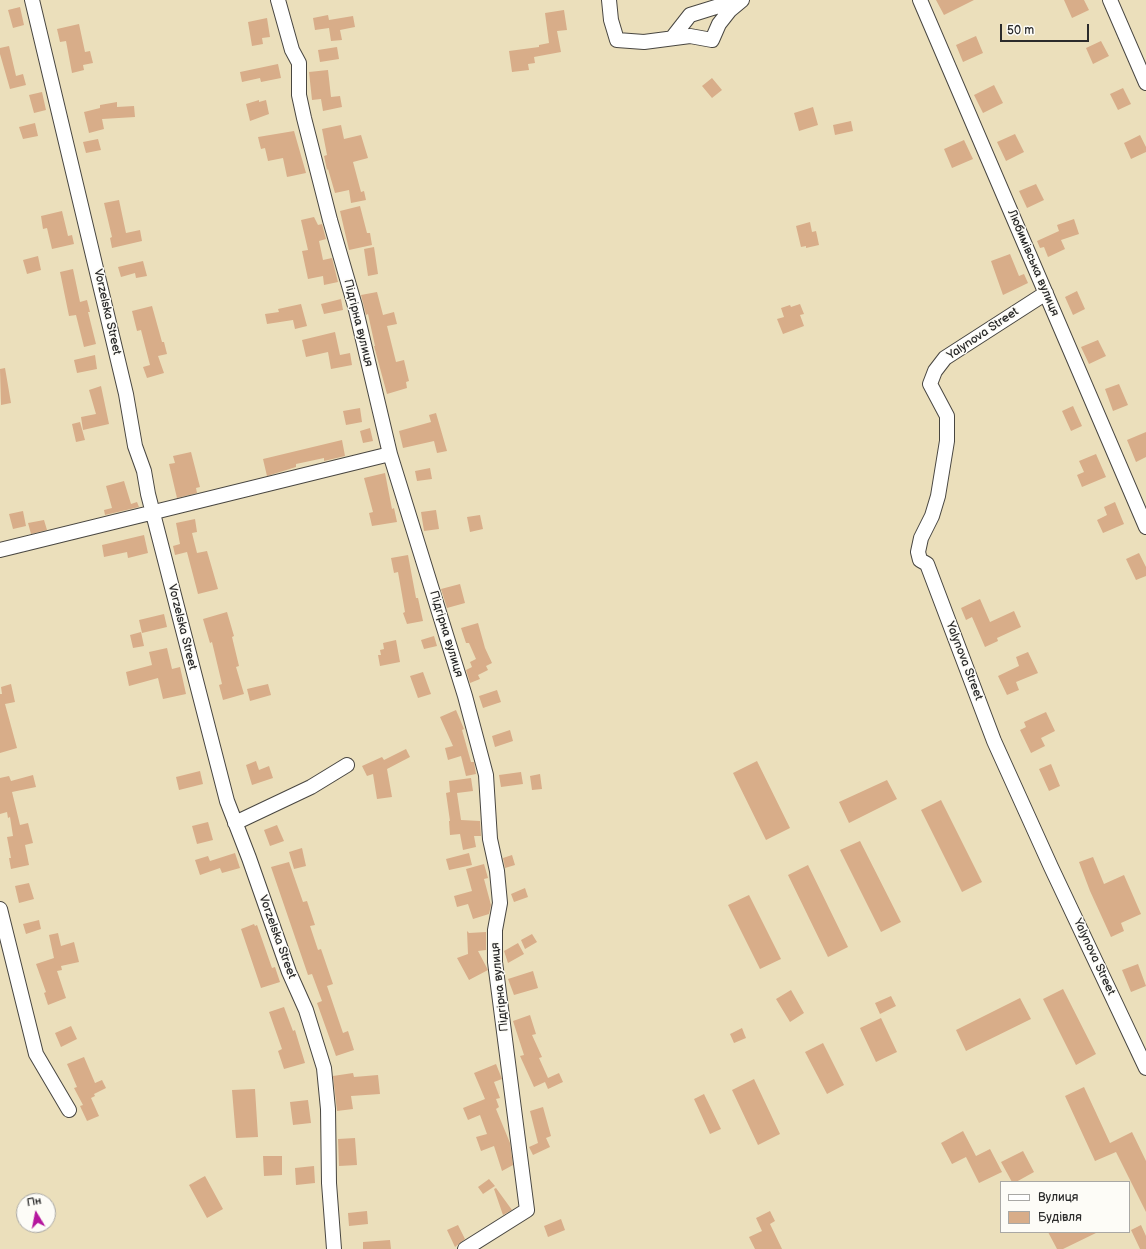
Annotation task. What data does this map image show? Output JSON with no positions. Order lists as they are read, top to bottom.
{
  "streets": {
    "street": [
      "Любимівська вулиця",
      "Vorzelska Street",
      "Підгірна вулиця",
      "Yalynova Street"
    ]
  },
  "crossings": [
    ["Любимівська вулиця", "Yalynova Street"]
  ],
  "legend": ["Вулиця", "Будівля"],
  "scale_bar": "50 m",
  "north": "top"
}
